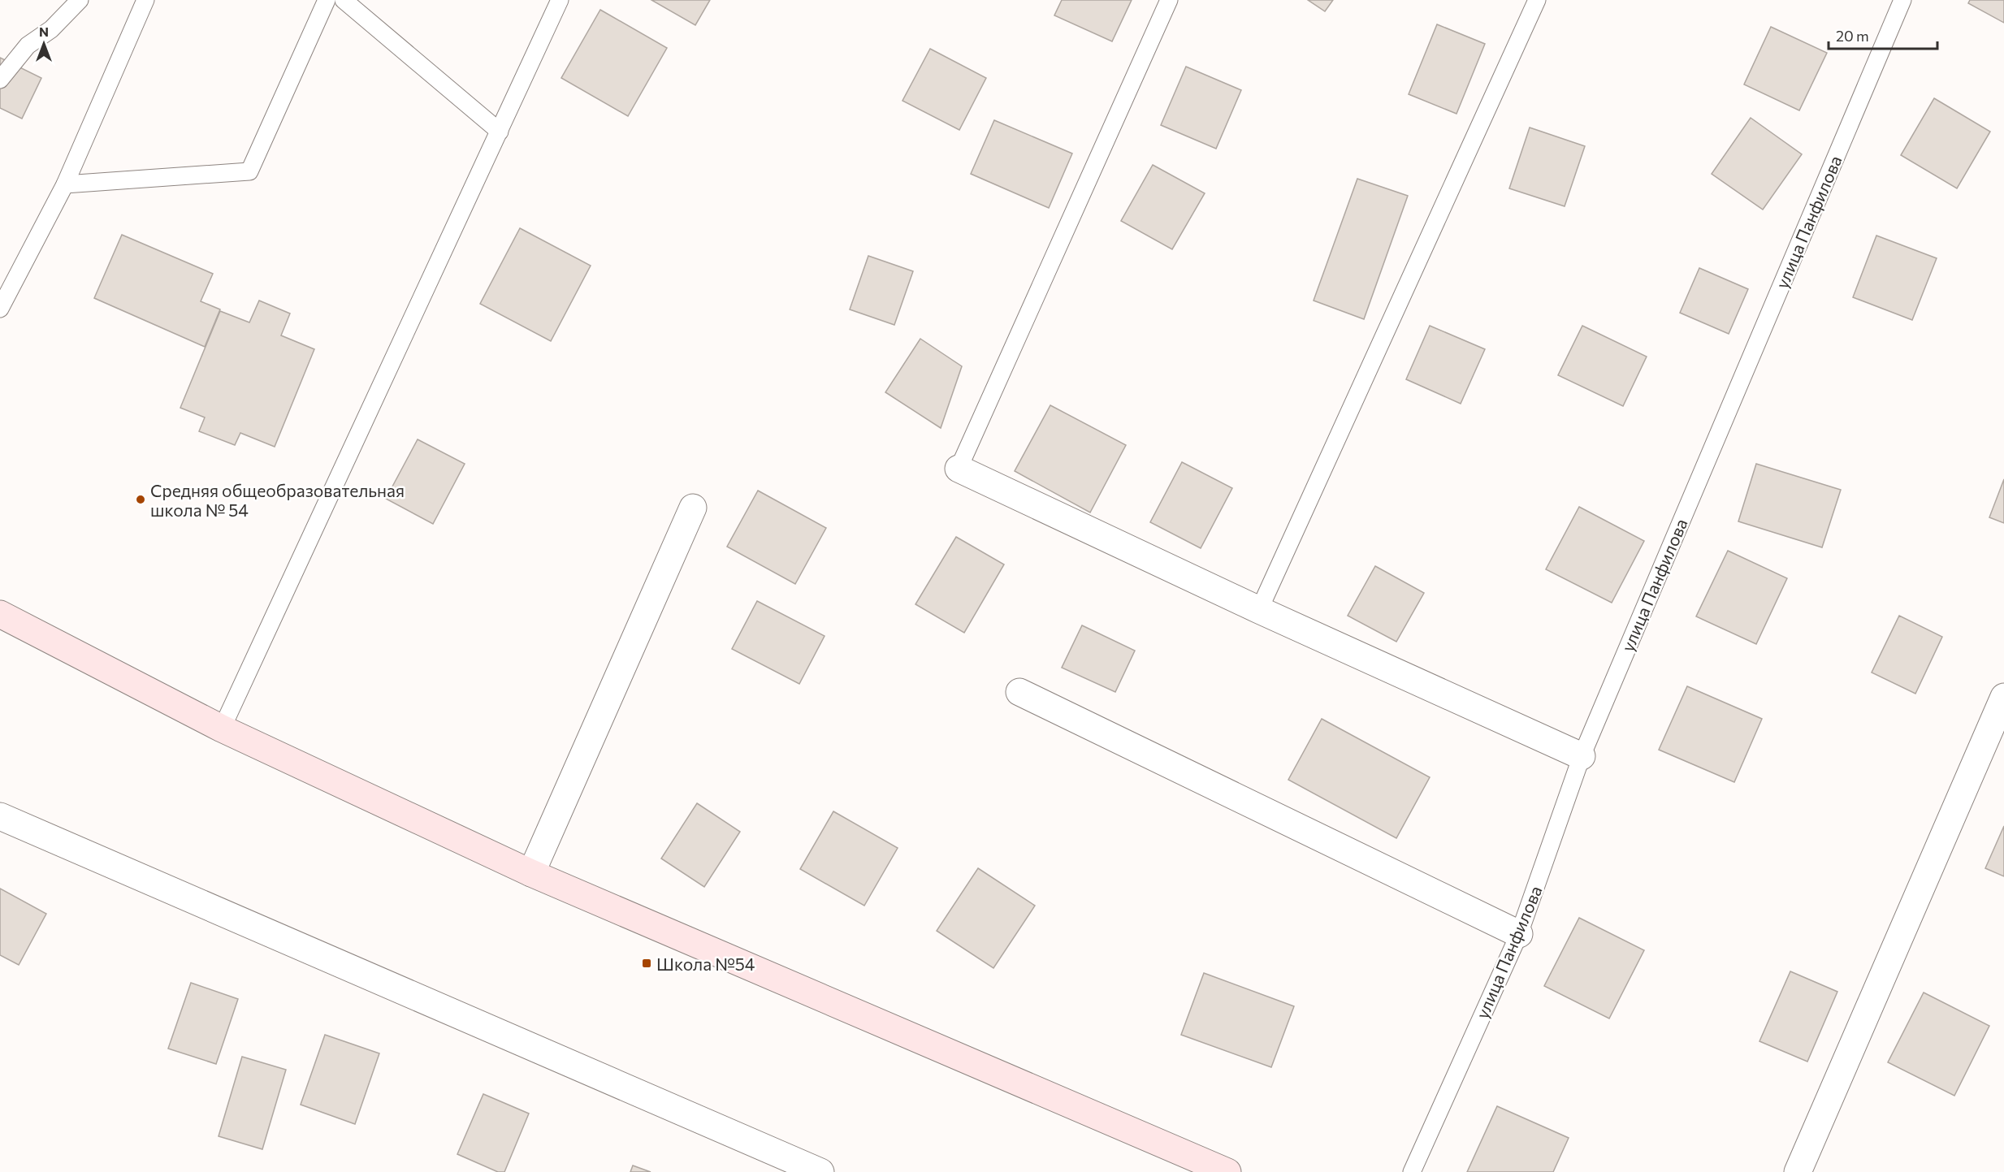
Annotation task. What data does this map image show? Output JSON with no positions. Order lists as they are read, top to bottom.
{
  "streets": {
    "lane": ["улица Панфилова"]
  },
  "places": {
    "other": ["Средняя общеобразовательная школа № 54"],
    "transit": ["Школа №54"]
  },
  "scale_bar": "20 m",
  "north": "top"
}
